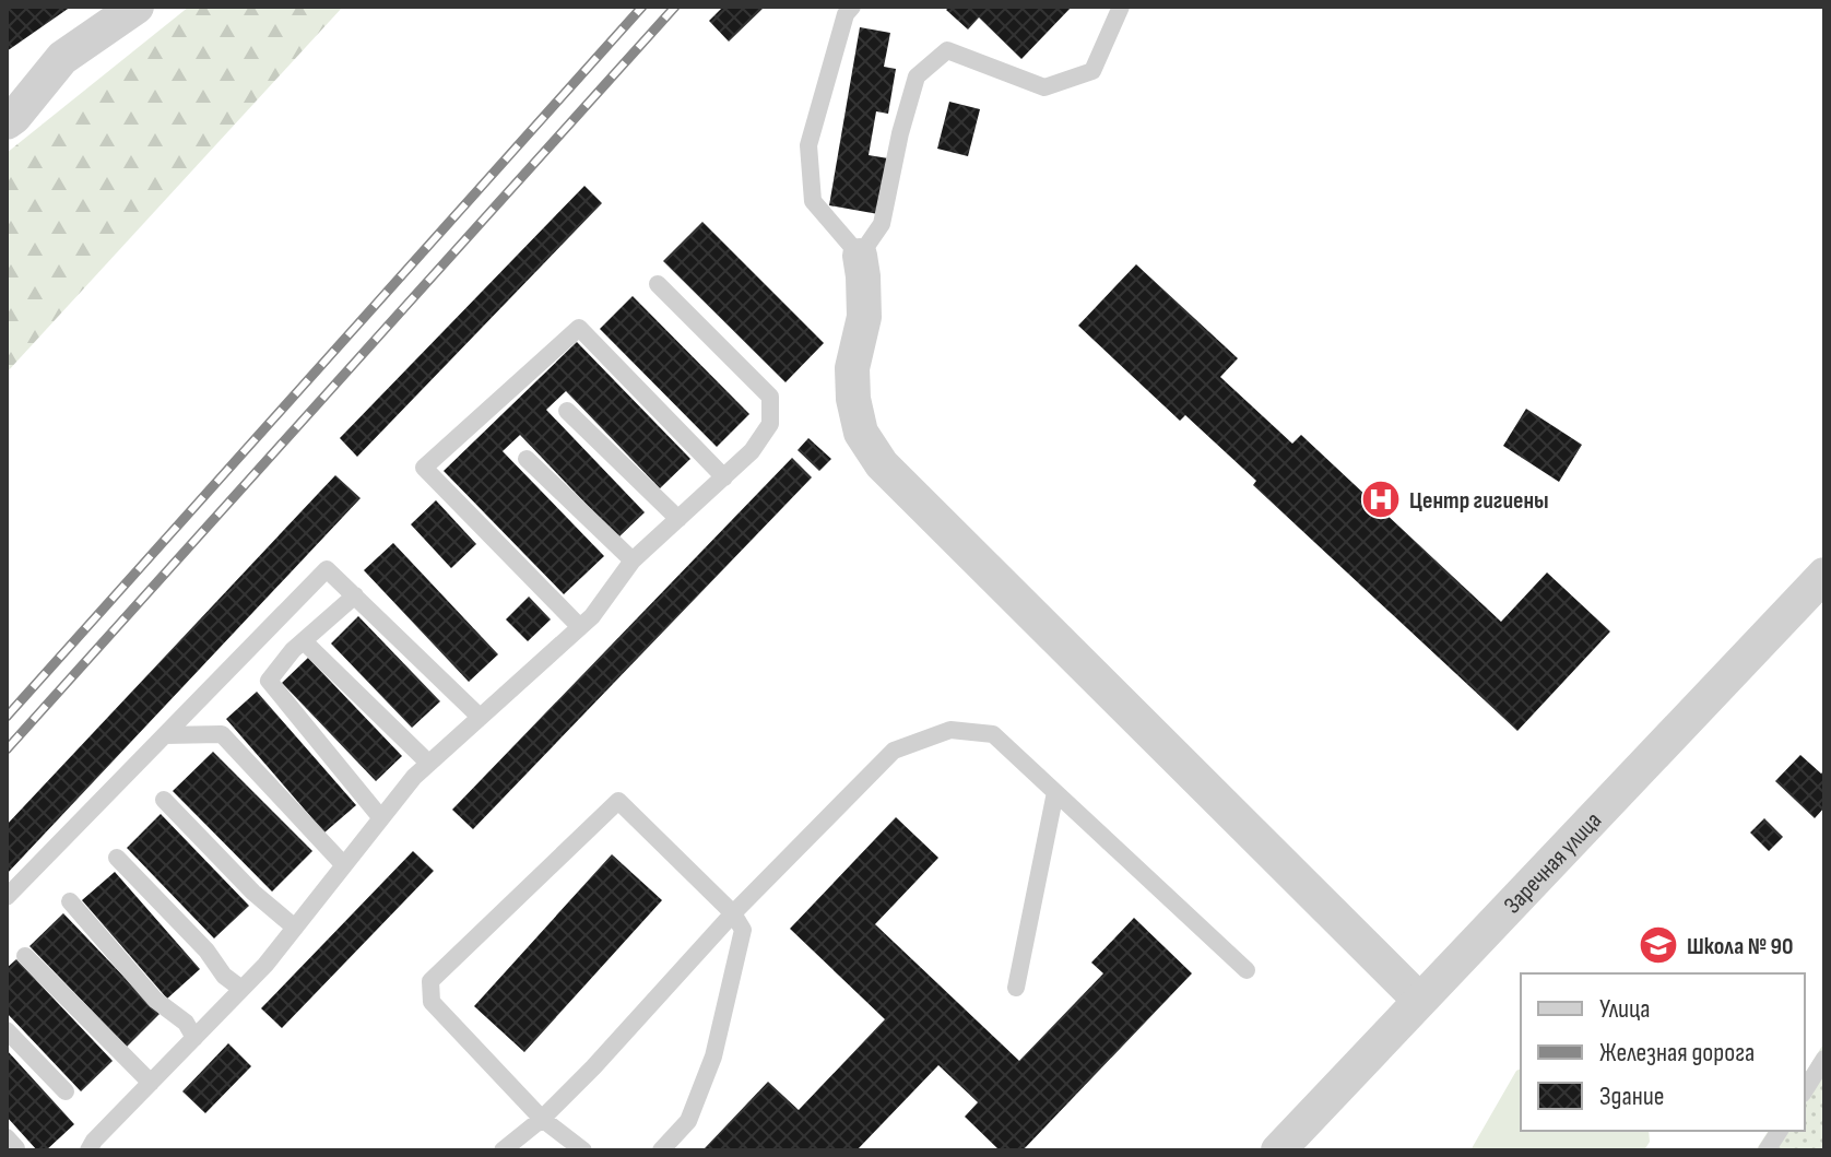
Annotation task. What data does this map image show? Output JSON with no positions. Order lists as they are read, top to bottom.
{
  "streets": {
    "street": ["Заречная улица"]
  },
  "places": {
    "hospital": ["Центр гигиены"],
    "school or university": ["Школа № 90"]
  },
  "legend": ["Улица", "Железная дорога", "Здание"]
}
